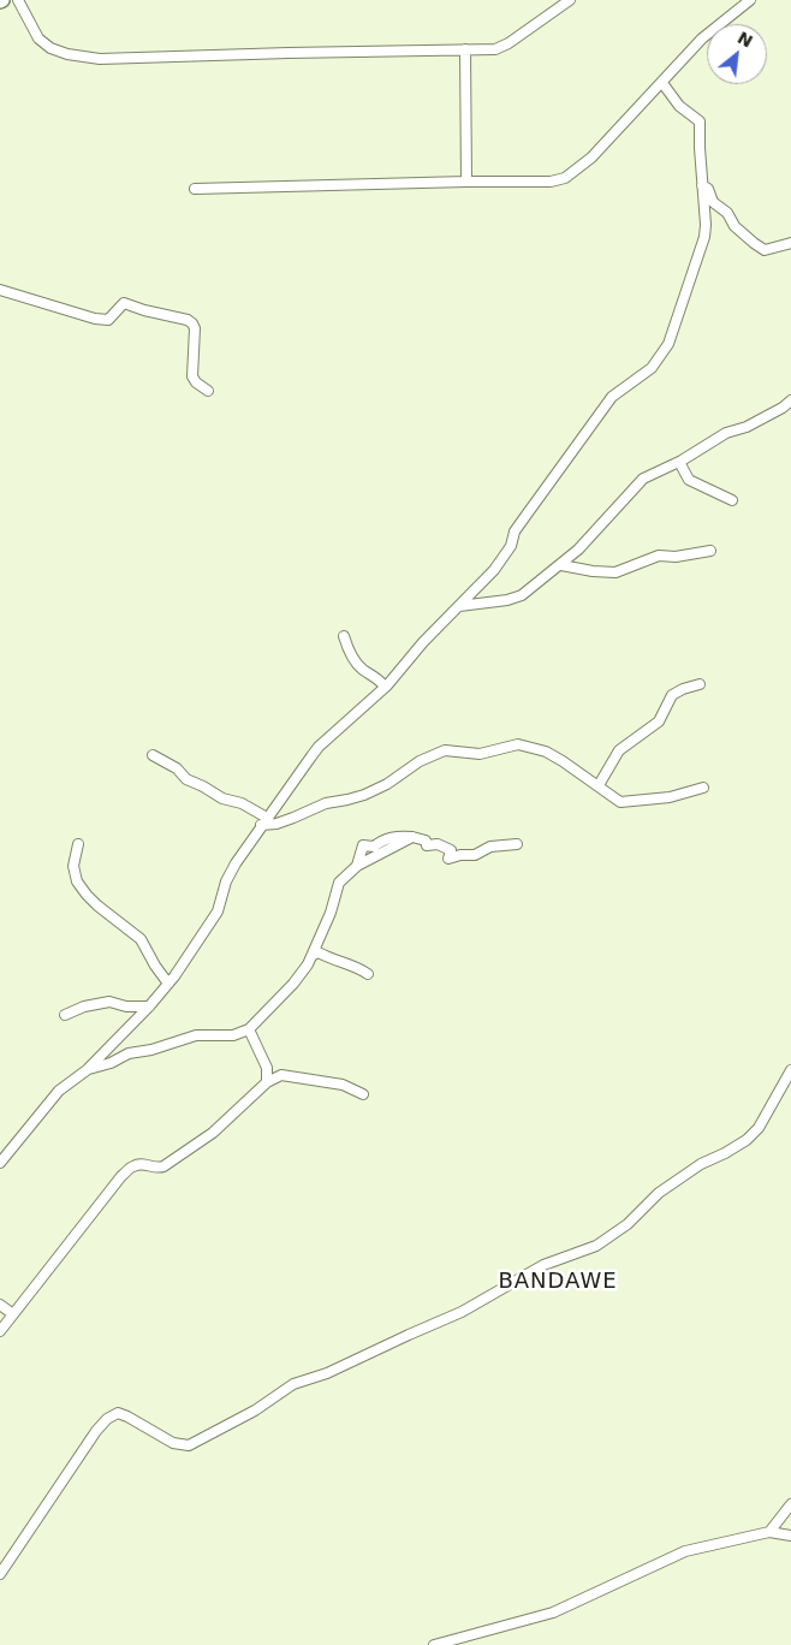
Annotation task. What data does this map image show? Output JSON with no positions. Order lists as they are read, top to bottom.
{
  "districts": ["BANDAWE"],
  "north": "top right"
}
